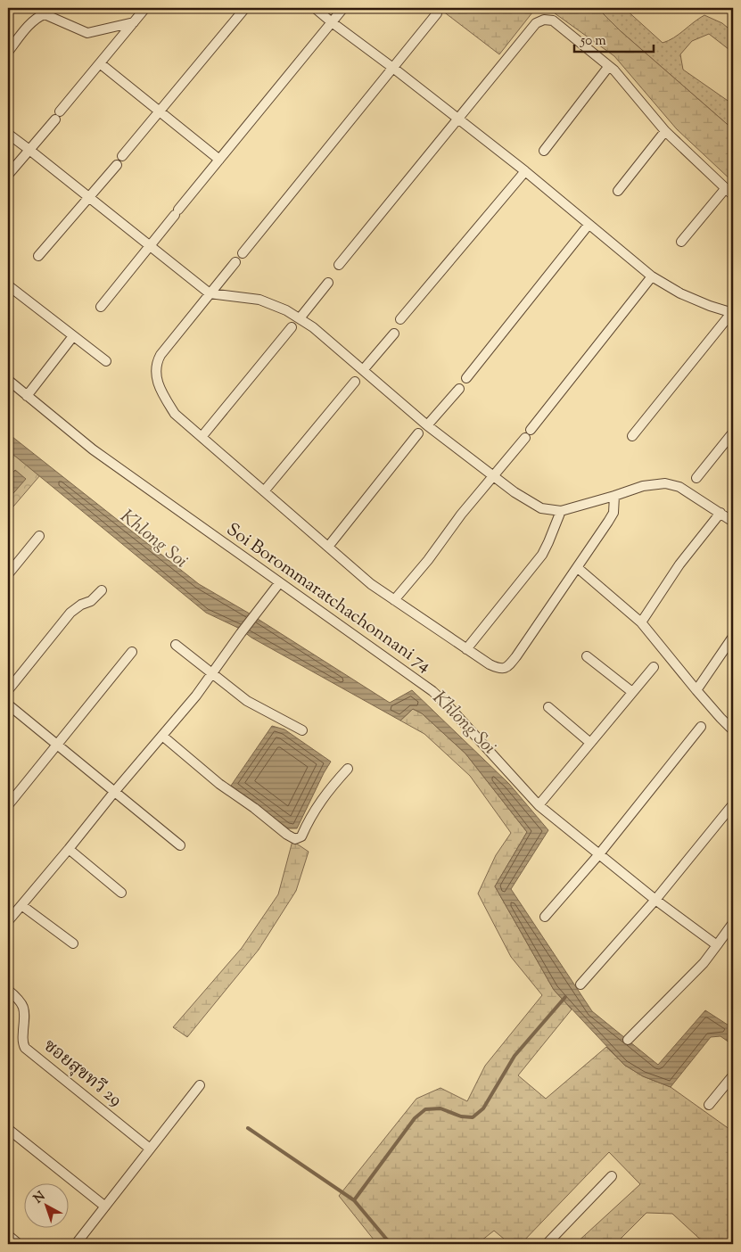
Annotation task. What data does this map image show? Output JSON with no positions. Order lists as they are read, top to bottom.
{
  "streets": {
    "street": ["Soi Borommaratchachonnani 74", "ซอยสุขทวี 29"]
  },
  "water": ["Khlong Soi"],
  "scale_bar": "50 m",
  "north": "top left"
}
